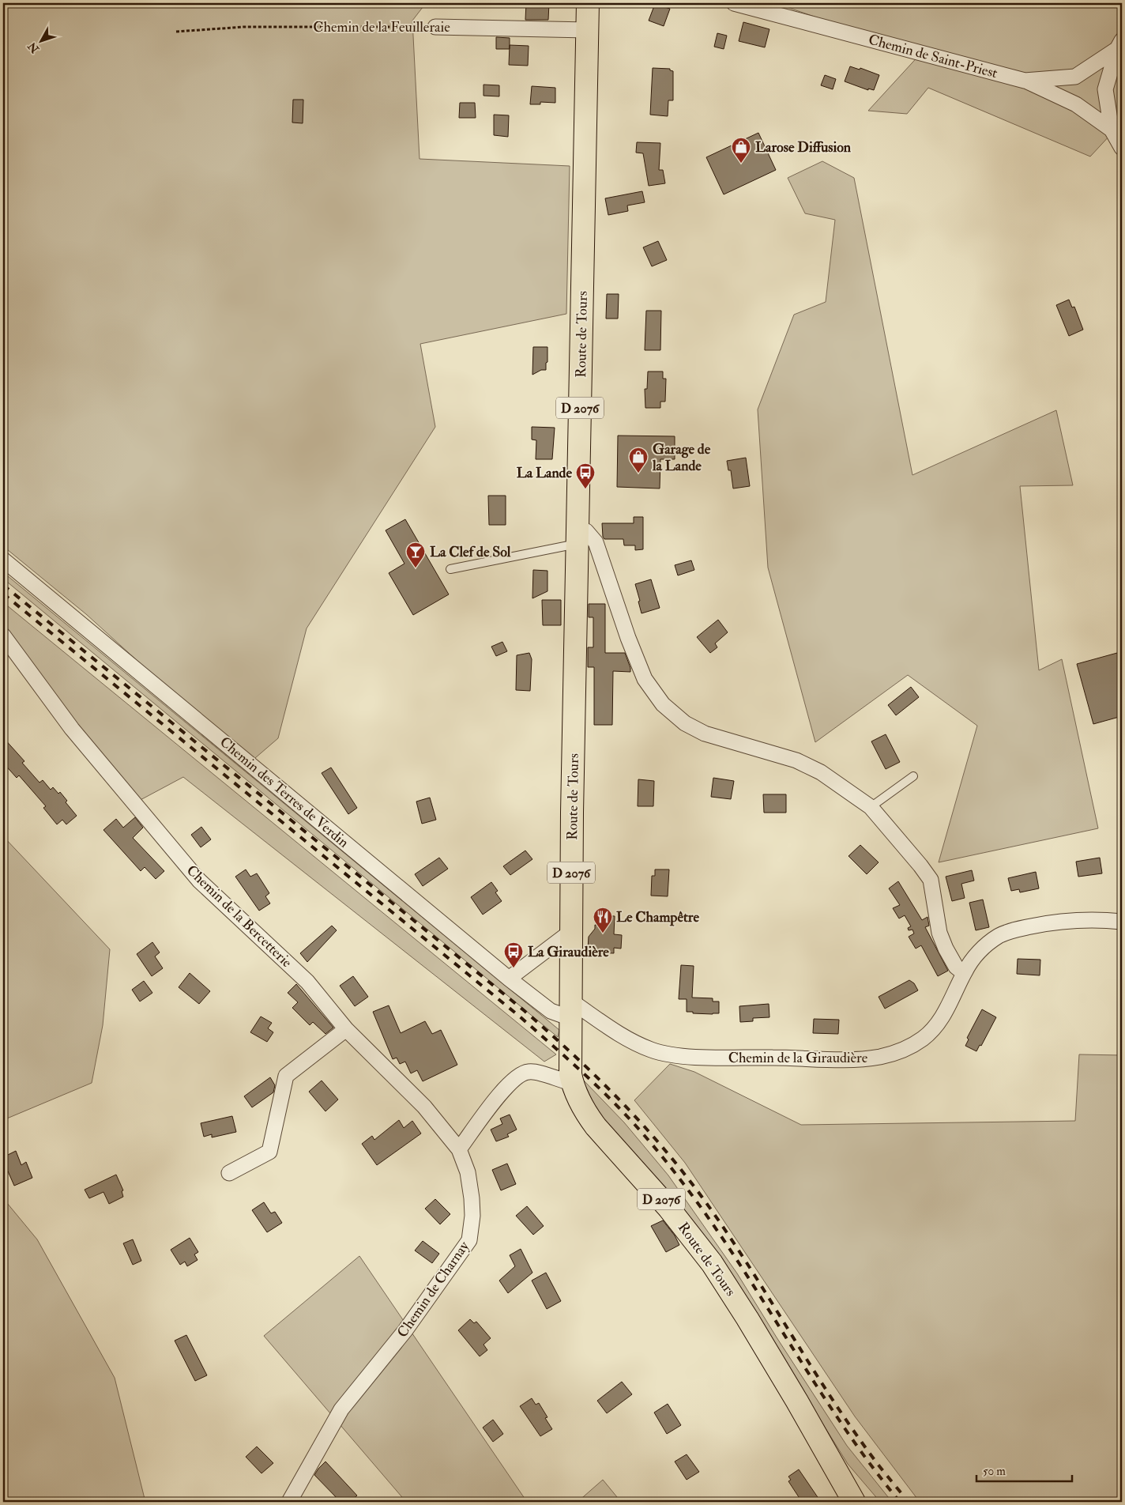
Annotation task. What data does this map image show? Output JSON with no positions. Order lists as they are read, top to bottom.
{
  "streets": {
    "main road": ["Route de Tours", "D 2076"],
    "street": [
      "Chemin de la Feuilleraie",
      "Chemin de Saint-Priest",
      "Chemin des Terres de Verdin",
      "Chemin de la Bercetterie",
      "Chemin de la Giraudière",
      "Chemin de Charnay"
    ]
  },
  "crossings": [
    ["Chemin de la Feuilleraie", "Route de Tours"],
    ["Route de Tours", "Chemin des Terres de Verdin"],
    ["Route de Tours", "Chemin de la Giraudière"],
    ["Chemin des Terres de Verdin", "Chemin de la Giraudière"],
    ["Chemin de la Bercetterie", "Chemin de Charnay"]
  ],
  "places": {
    "shop": ["Larose Diffusion", "Garage de la Lande"],
    "bus stop": ["La Lande", "La Giraudière"],
    "bar": ["La Clef de Sol"],
    "restaurant": ["Le Champêtre"]
  },
  "scale_bar": "50 m",
  "north": "bottom left"
}
